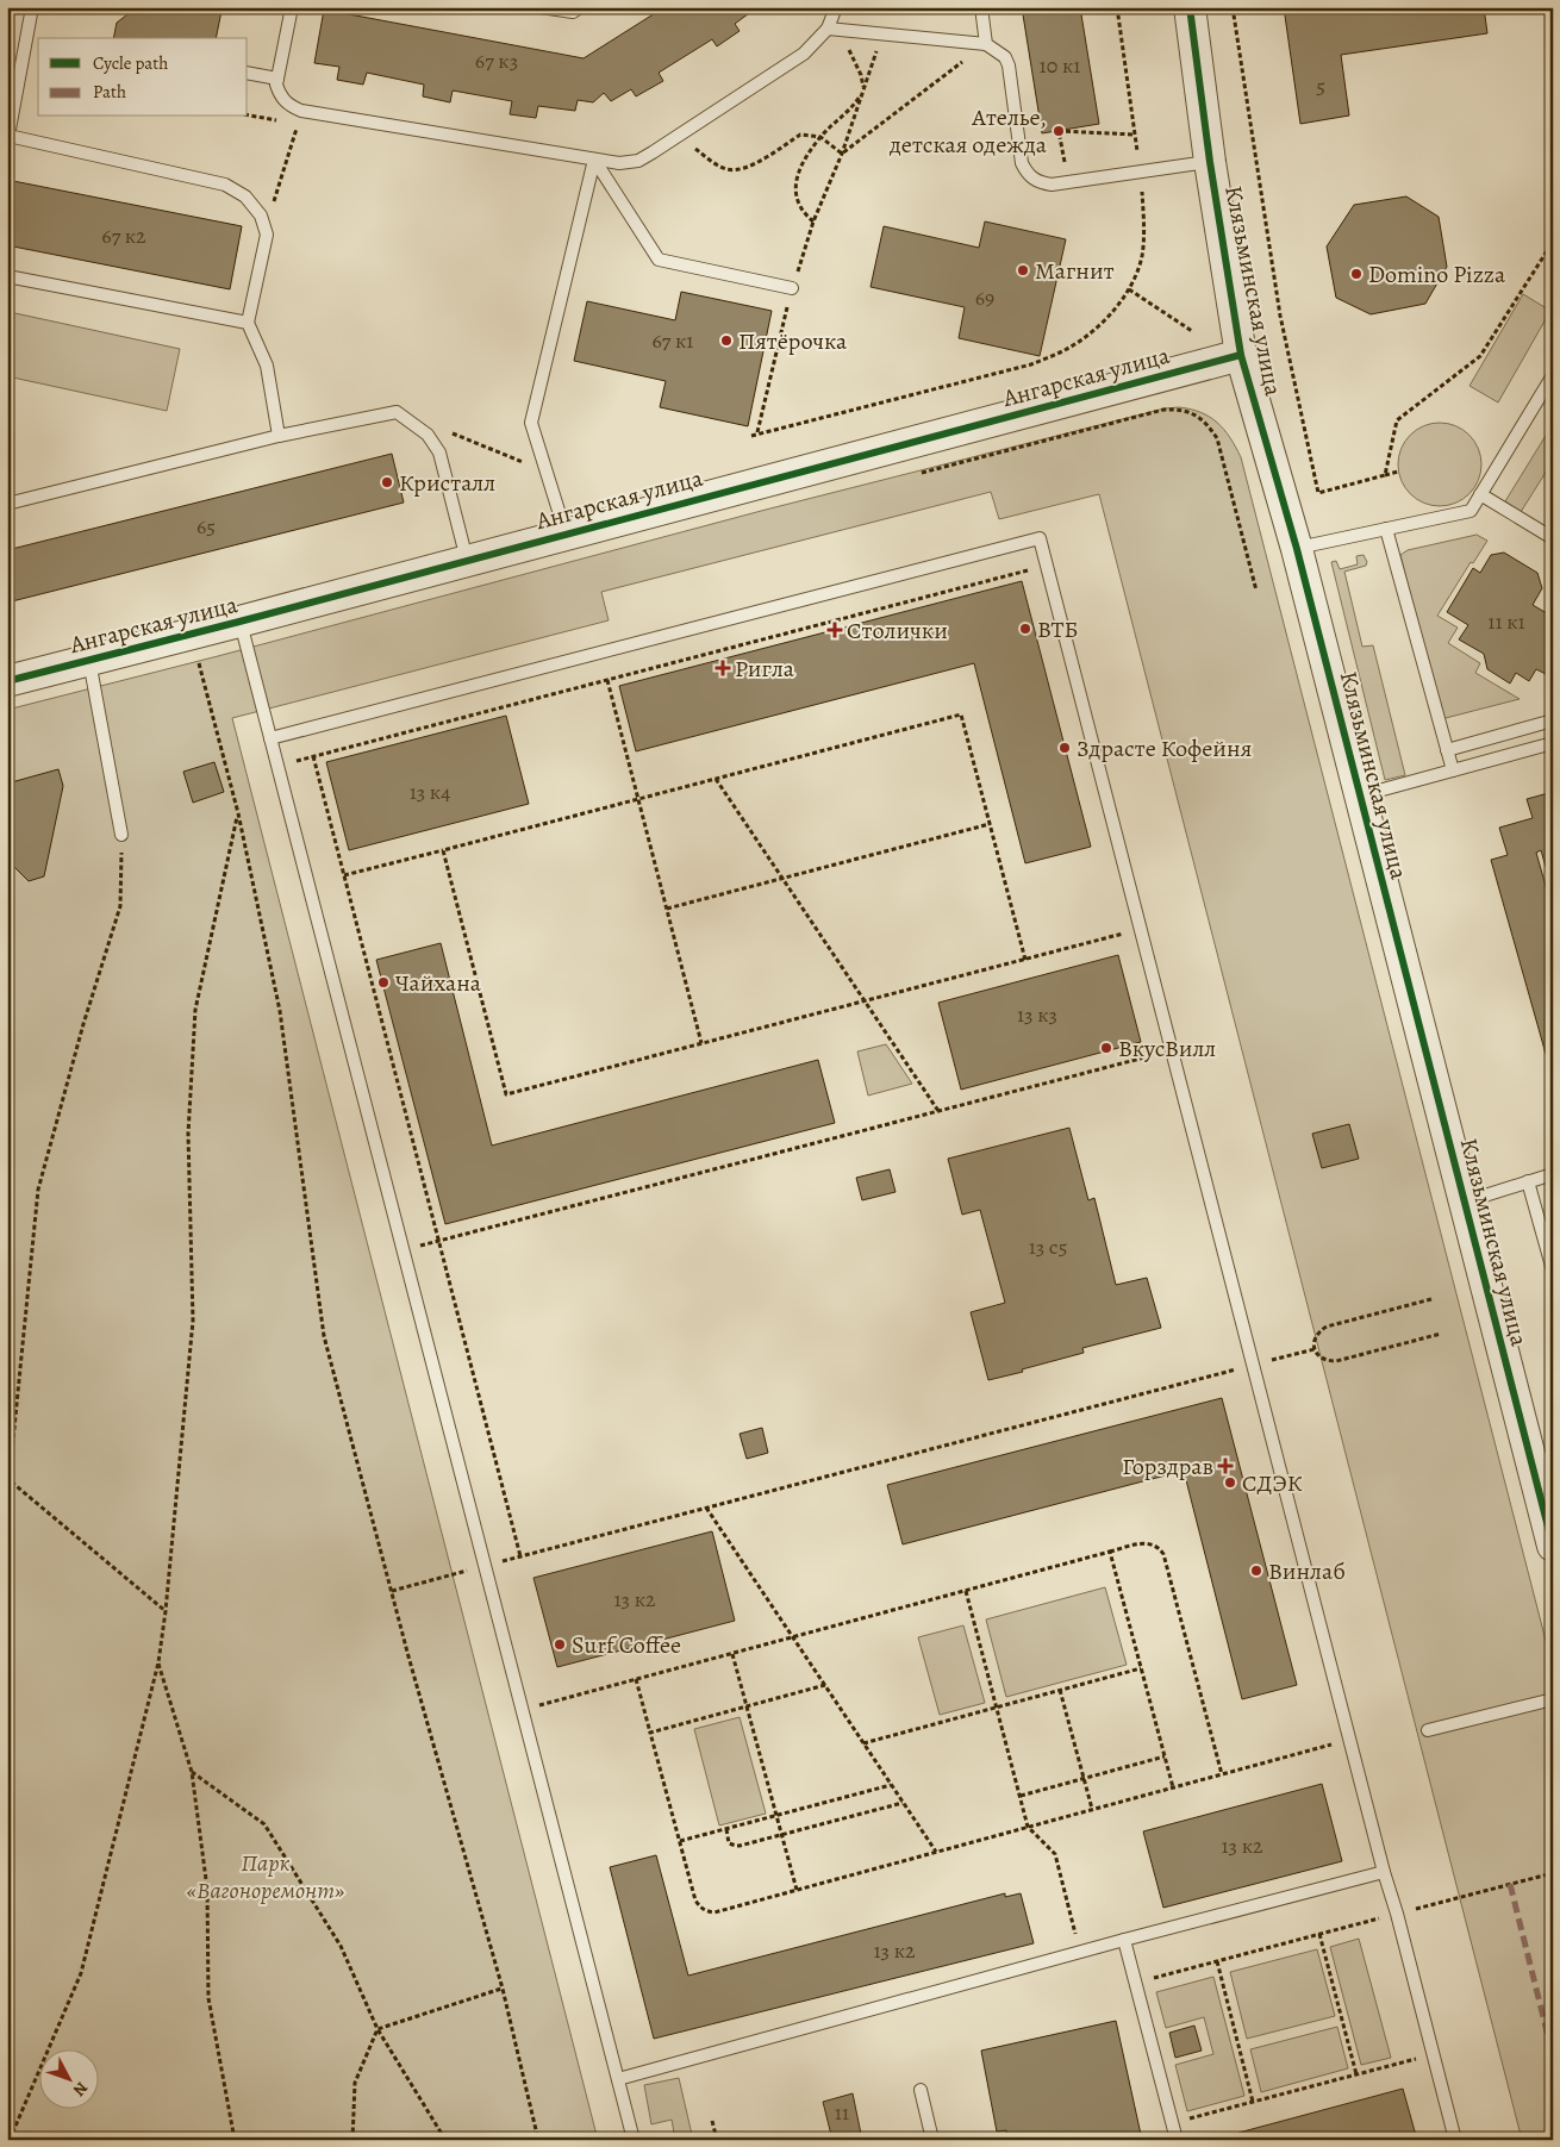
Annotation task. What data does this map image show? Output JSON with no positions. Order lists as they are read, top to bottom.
{
  "streets": {
    "street": ["Клязьминская улица", "Ангарская улица"]
  },
  "crossings": [
    ["Клязьминская улица", "Ангарская улица"]
  ],
  "parks": ["Парк «Вагоноремонт»"],
  "places": {
    "other": [
      "Ателье, детская одежда",
      "Магнит",
      "Domino Pizza",
      "Пятёрочка",
      "Кристалл",
      "ВТБ",
      "Здрасте Кофейня",
      "Чайхана",
      "ВкусВилл",
      "СДЭК",
      "Винлаб",
      "Surf Coffee"
    ],
    "health": ["Столички", "Ригла", "Горздрав"]
  },
  "house_numbers": [
    "67 к3",
    "10 к1",
    "5",
    "67 к2",
    "69",
    "67 к1",
    "65",
    "11 к1",
    "13 к4",
    "13 к3",
    "13 с5",
    "13 к2",
    "13 к2",
    "13 к2",
    "11"
  ],
  "legend": ["Cycle path", "Path"],
  "north": "bottom right"
}
